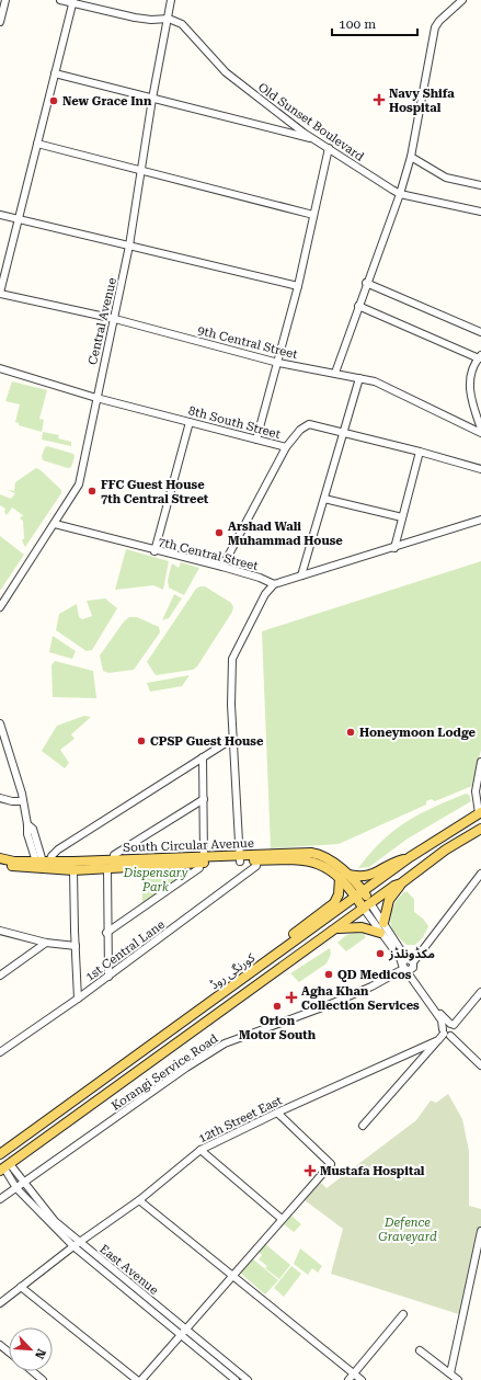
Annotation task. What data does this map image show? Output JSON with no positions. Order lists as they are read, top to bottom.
{
  "streets": {
    "main road": ["South Circular Avenue", "کورنگی روڈ"],
    "street": [
      "Old Sunset Boulevard",
      "Central Avenue",
      "9th Central Street",
      "8th South Street",
      "7th Central Street",
      "1st Central Lane",
      "Korangi Service Road",
      "12th Street East",
      "East Avenue"
    ]
  },
  "crossings": [
    ["Old Sunset Boulevard", "Central Avenue"],
    ["Central Avenue", "9th Central Street"],
    ["Central Avenue", "8th South Street"],
    ["Central Avenue", "7th Central Street"],
    ["South Circular Avenue", "1st Central Lane"],
    ["South Circular Avenue", "کورنگی روڈ"],
    ["Korangi Service Road", "East Avenue"],
    ["12th Street East", "East Avenue"]
  ],
  "parks": ["Dispensary Park", "Defence Graveyard"],
  "places": {
    "health": ["Navy Shifa Hospital", "Agha Khan Collection Services", "Mustafa Hospital"],
    "other": [
      "New Grace Inn",
      "FFC Guest House 7th Central Street",
      "Arshad Wali Muhammad House",
      "Honeymoon Lodge",
      "CPSP Guest House",
      "مکڈونلڈز",
      "QD Medicos",
      "Orion Motor South"
    ]
  },
  "scale_bar": "100 m",
  "north": "bottom right"
}
